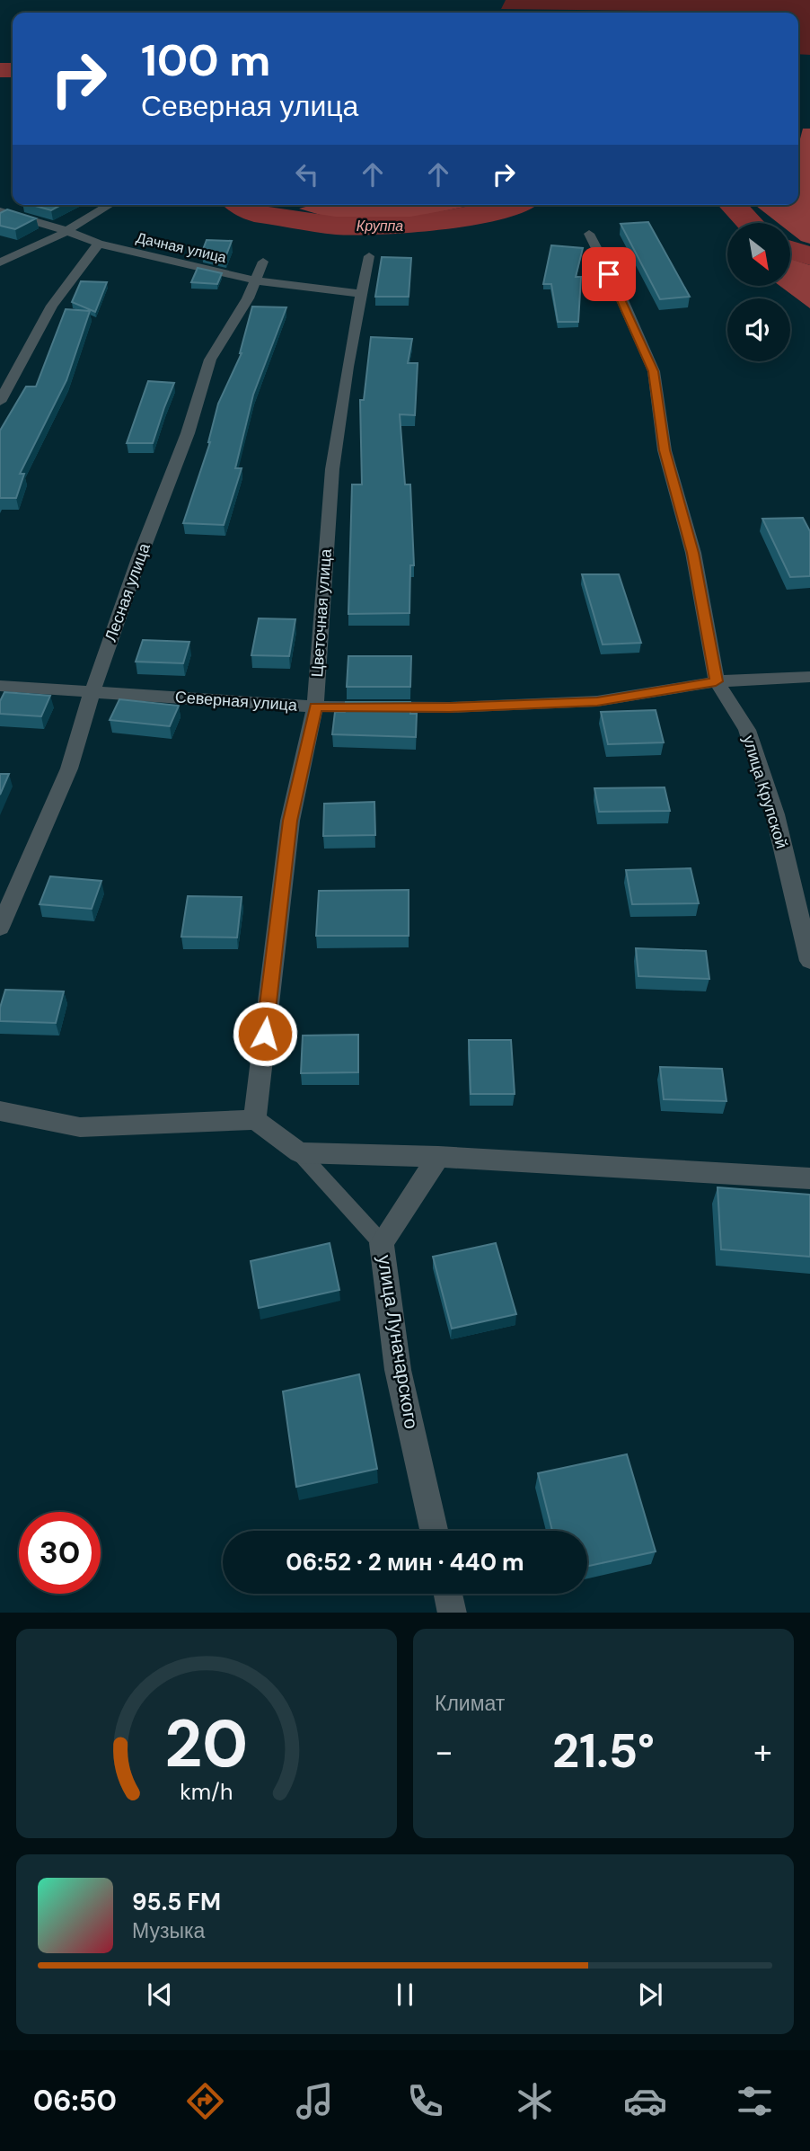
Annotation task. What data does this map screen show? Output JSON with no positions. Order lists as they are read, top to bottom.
{
  "streets": {
    "street": [
      "Дачная улица",
      "Лесная улица",
      "Цветочная улица",
      "Северная улица",
      "улица Крупской",
      "улица Луначарского"
    ]
  },
  "crossings": [
    ["Дачная улица", "Лесная улица"],
    ["Дачная улица", "Цветочная улица"],
    ["Лесная улица", "Северная улица"],
    ["Цветочная улица", "Северная улица"],
    ["Северная улица", "улица Крупской"]
  ],
  "water": ["Круппа"],
  "north": "bottom right",
  "page": {
    "turn": ["100 m", "Северная улица"],
    "limit": "30",
    "trip": "06:52 · 2 мин · 440 m",
    "tile": "Климат",
    "heat": ["−", "21.5°", "+"],
    "song": ["95.5 FM", "Музыка"],
    "tabs": "06:50",
    "gauge": ["20", "km/h"]
  }
}
